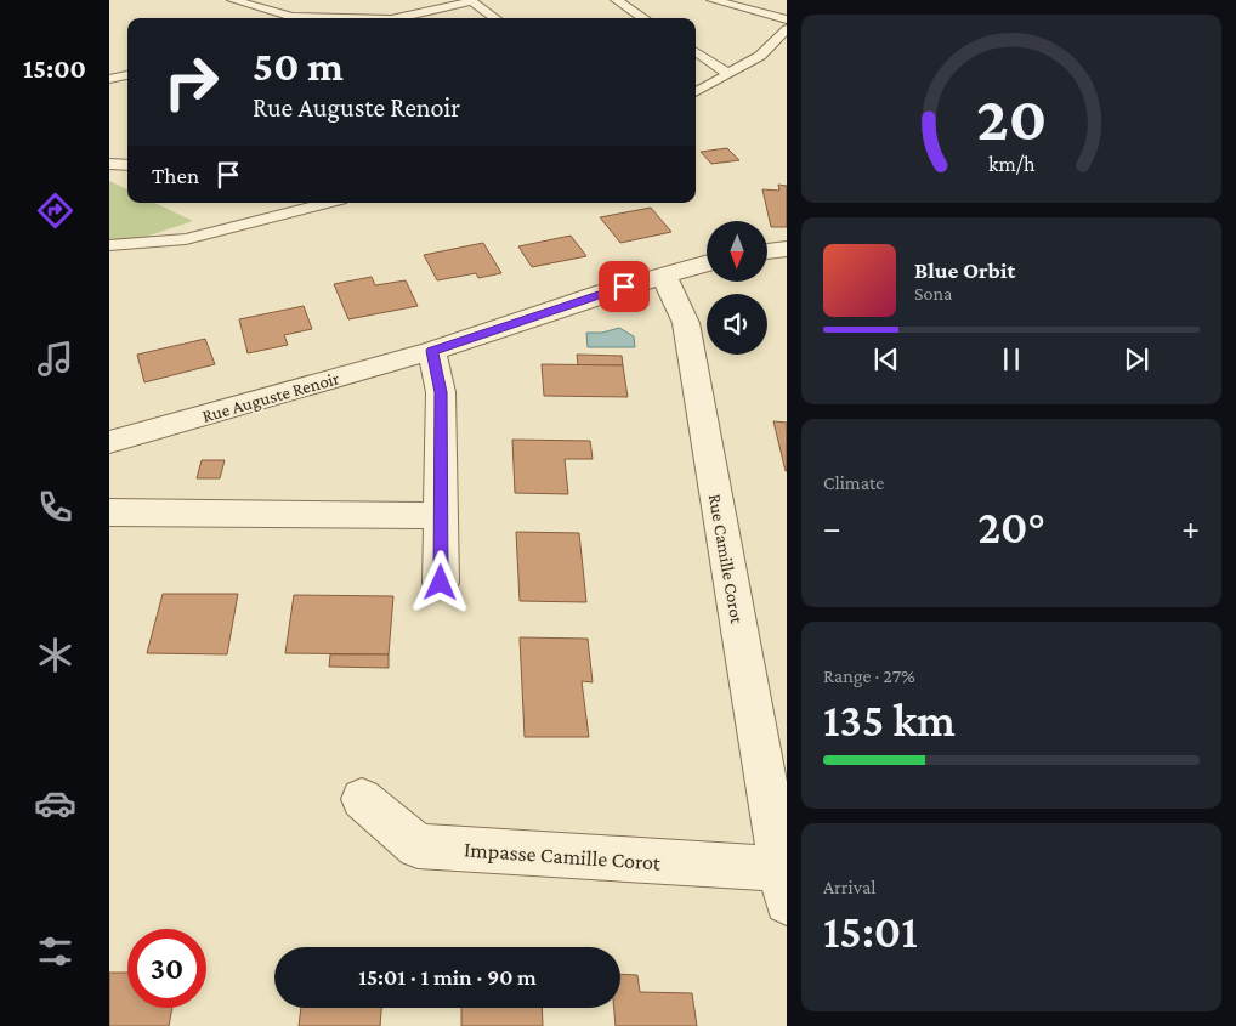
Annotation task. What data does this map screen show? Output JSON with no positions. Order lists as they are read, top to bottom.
{
  "streets": {
    "street": ["Rue Auguste Renoir", "Rue Camille Corot", "Impasse Camille Corot"]
  },
  "crossings": [
    ["Rue Auguste Renoir", "Rue Camille Corot"],
    ["Rue Camille Corot", "Impasse Camille Corot"]
  ],
  "north": "bottom",
  "page": {
    "tabs": "15:00",
    "turn": ["50 m", "Rue Auguste Renoir"],
    "then": "Then",
    "song": ["Blue Orbit", "Sona"],
    "tile": [
      "Climate",
      ["Range · 27%", "135 km"],
      ["Arrival", "15:01"]
    ],
    "heat": ["−", "20°", "+"],
    "limit": "30",
    "trip": "15:01 · 1 min · 90 m",
    "gauge": ["20", "km/h"]
  }
}
